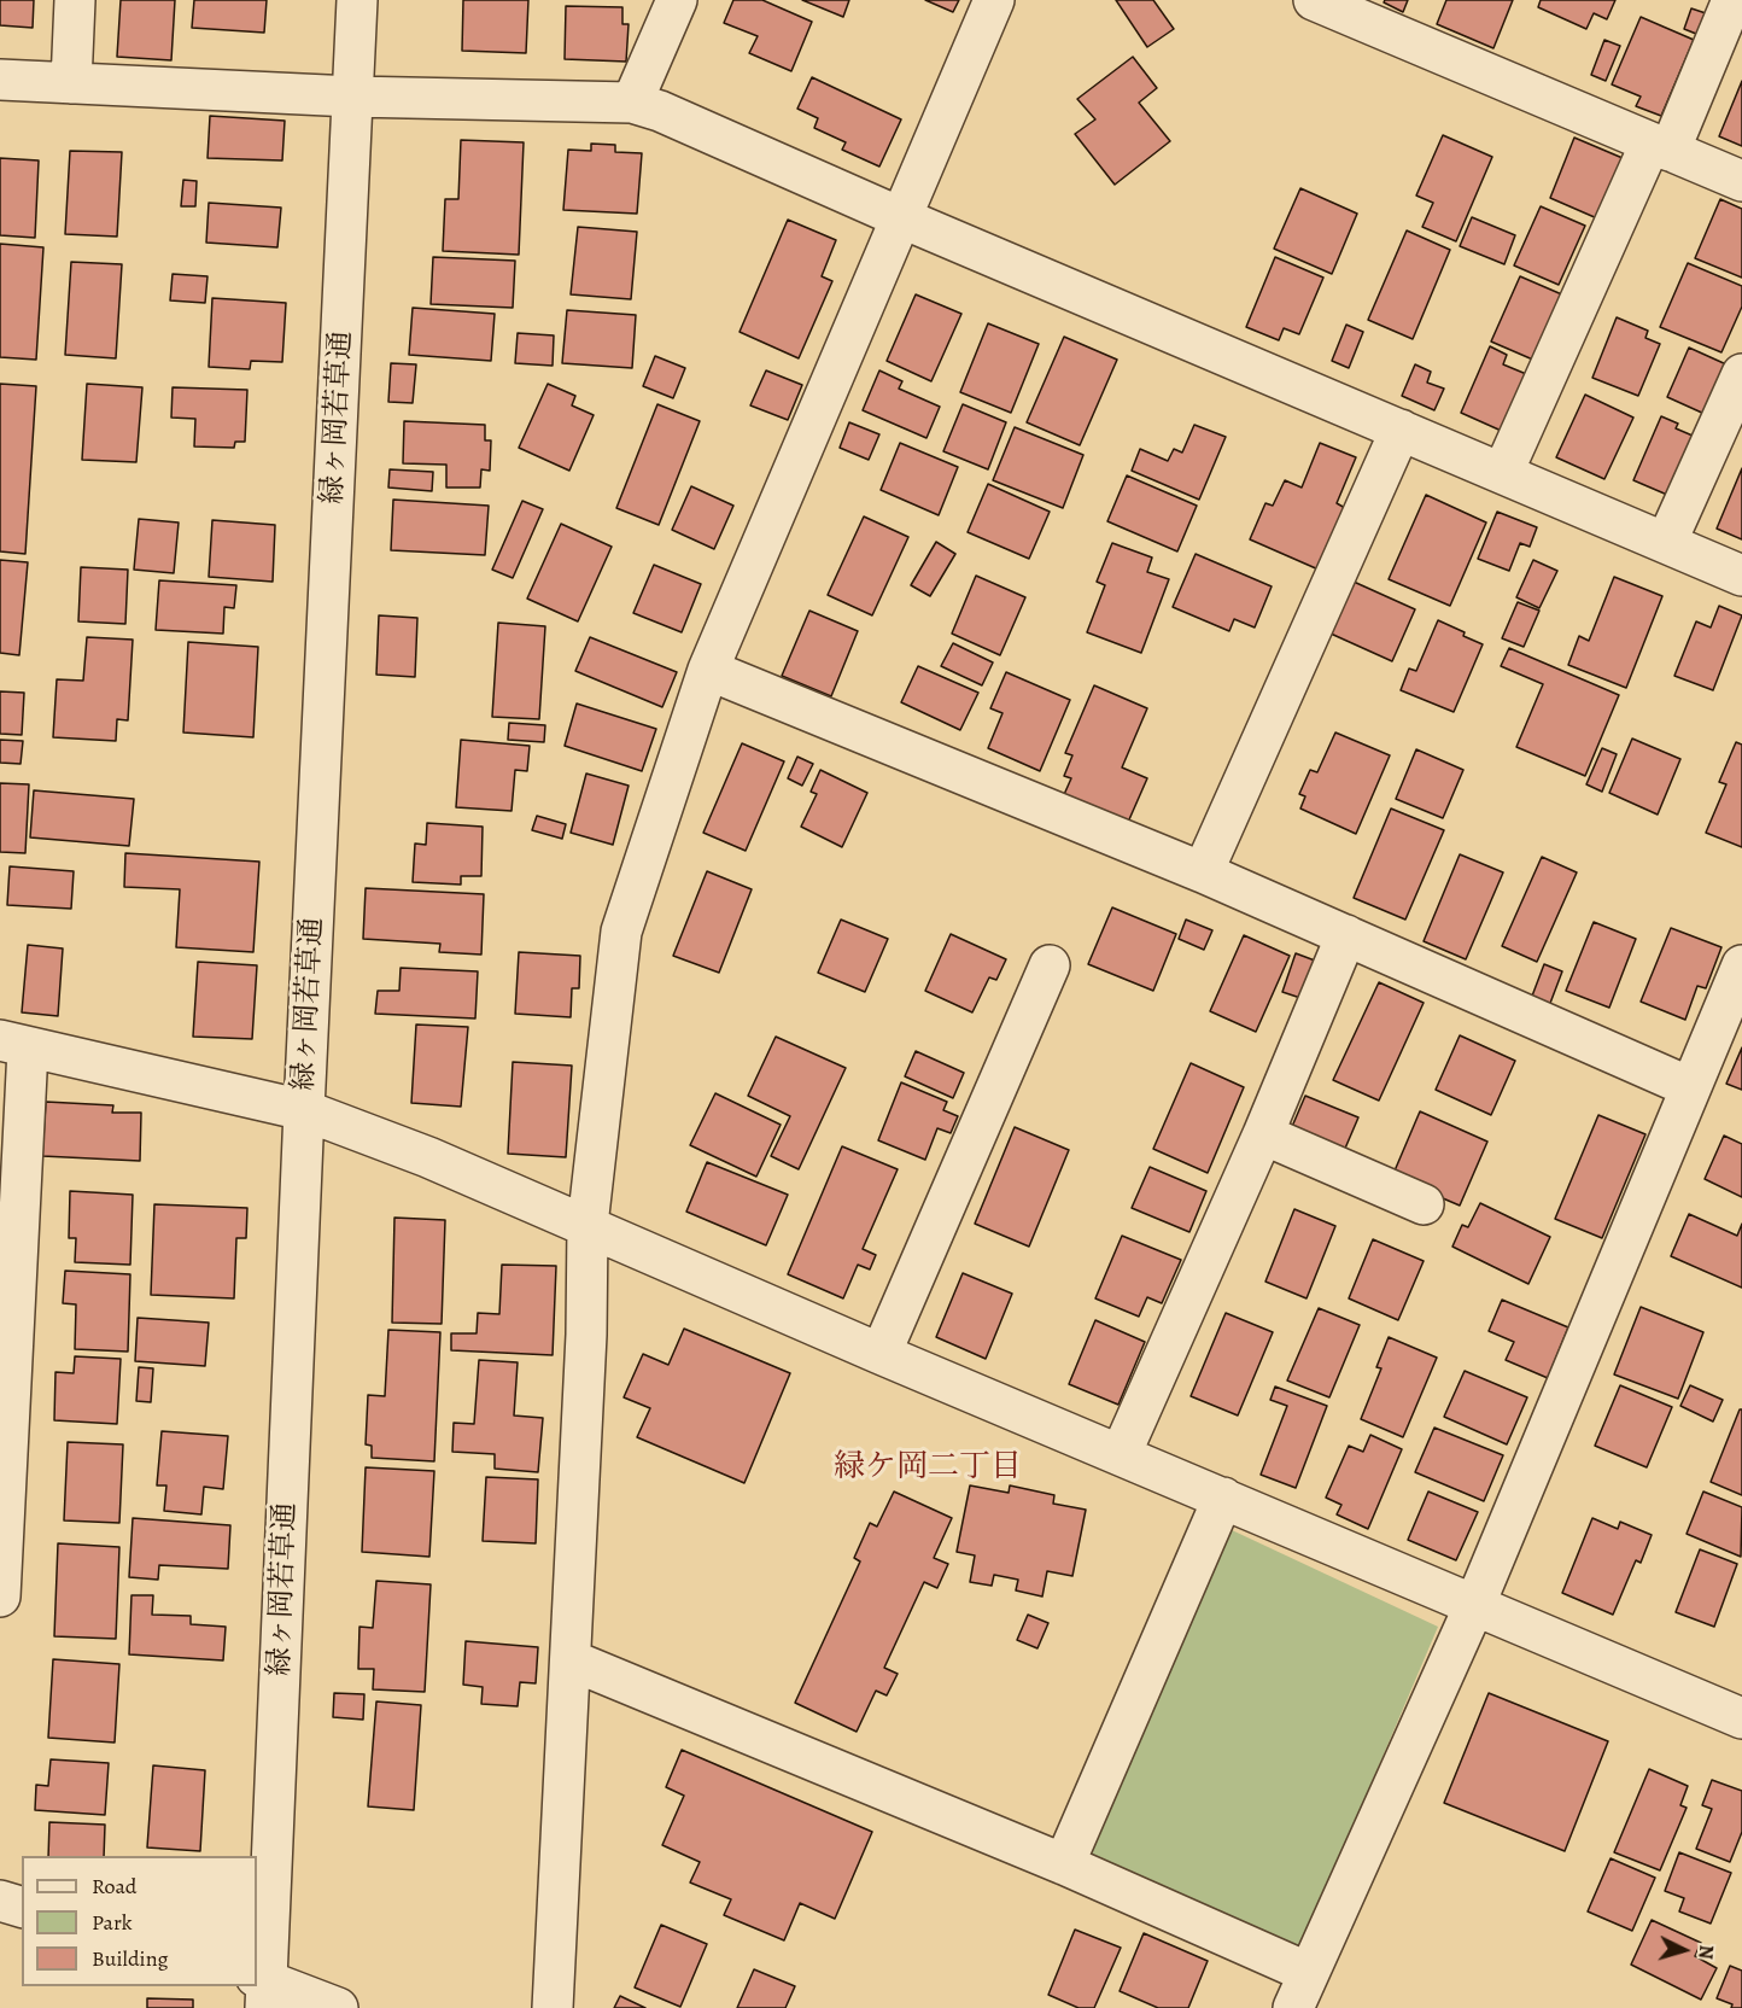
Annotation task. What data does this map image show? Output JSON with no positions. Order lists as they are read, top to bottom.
{
  "streets": {
    "street": ["緑ヶ岡若草通"]
  },
  "districts": ["緑ケ岡二丁目"],
  "legend": ["Road", "Park", "Building"],
  "north": "right"
}
